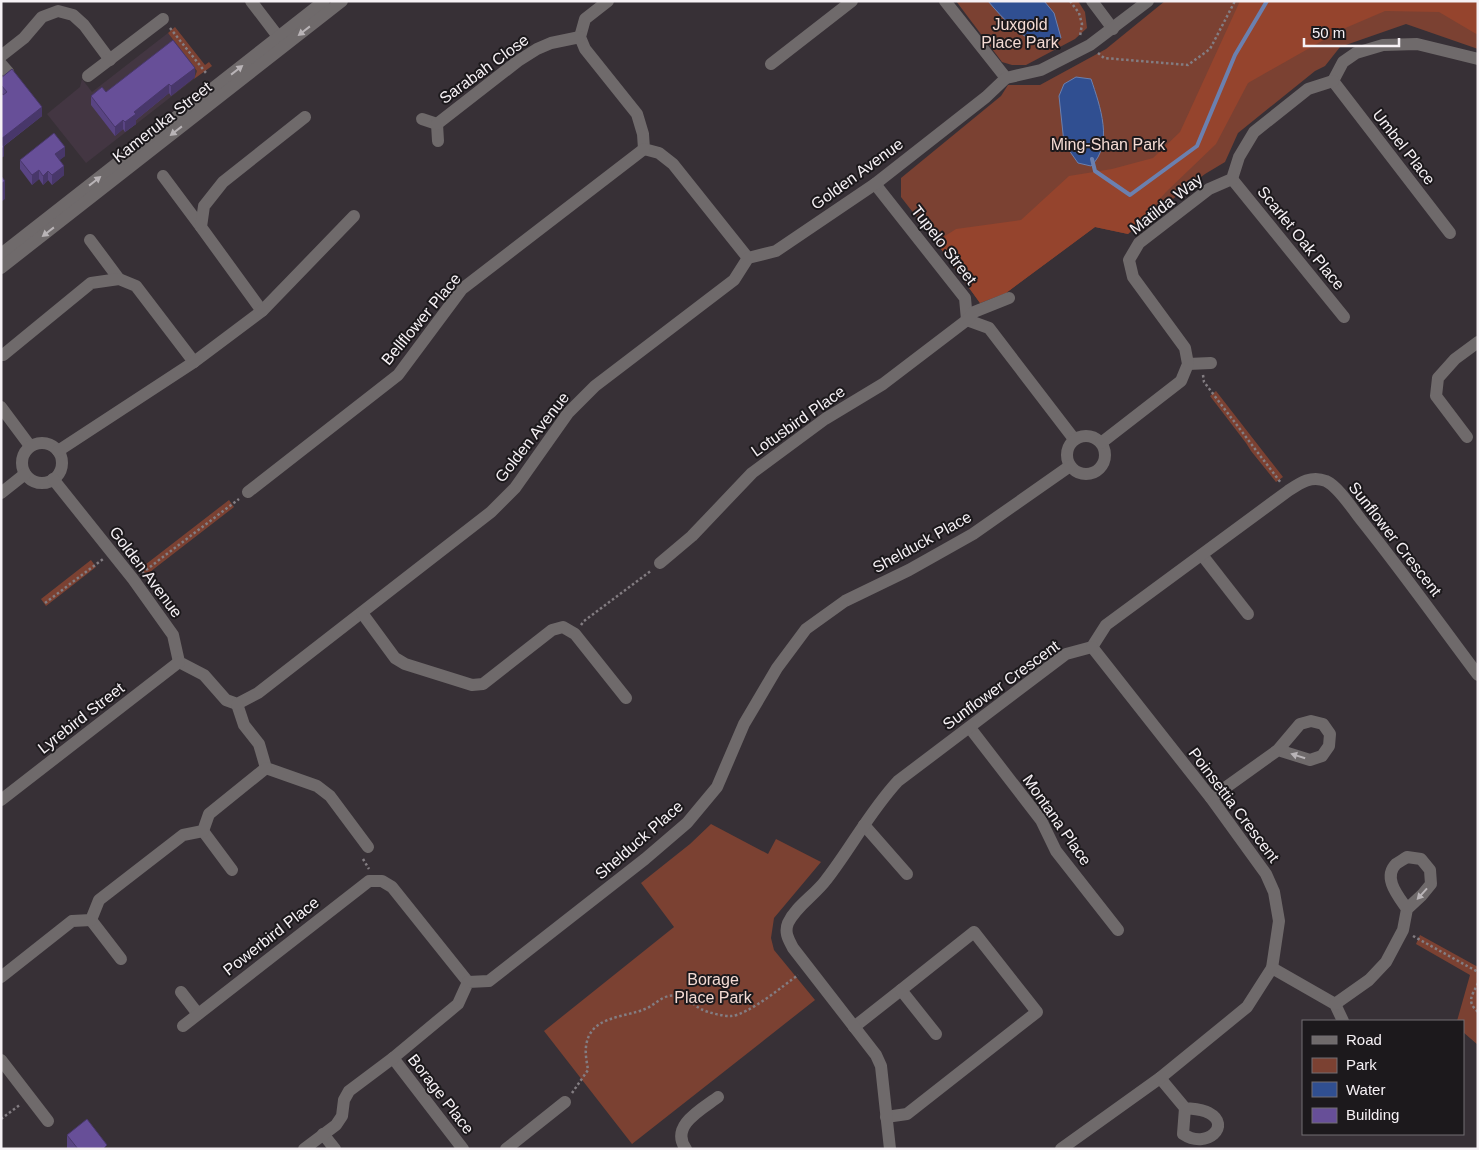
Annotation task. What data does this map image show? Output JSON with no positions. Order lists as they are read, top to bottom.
{
  "streets": {
    "street": [
      "Sarabah Close",
      "Kameruka Street",
      "Umbel Place",
      "Golden Avenue",
      "Matilda Way",
      "Scarlet Oak Place",
      "Tupelo Street",
      "Bellflower Place",
      "Lotusbird Place",
      "Sunflower Crescent",
      "Shelduck Place",
      "Lyrebird Street",
      "Poinsettia Crescent",
      "Montana Place",
      "Powerbird Place",
      "Borage Place"
    ]
  },
  "crossings": [
    ["Golden Avenue", "Tupelo Street"],
    ["Golden Avenue", "Lyrebird Street"],
    ["Matilda Way", "Scarlet Oak Place"],
    ["Tupelo Street", "Lotusbird Place"],
    ["Sunflower Crescent", "Poinsettia Crescent"],
    ["Sunflower Crescent", "Montana Place"]
  ],
  "parks": ["Juxgold Place Park", "Ming-Shan Park", "Borage Place Park"],
  "legend": [
    "Road",
    "Park",
    "Water",
    "Building"
  ],
  "scale_bar": "50 m"
}
